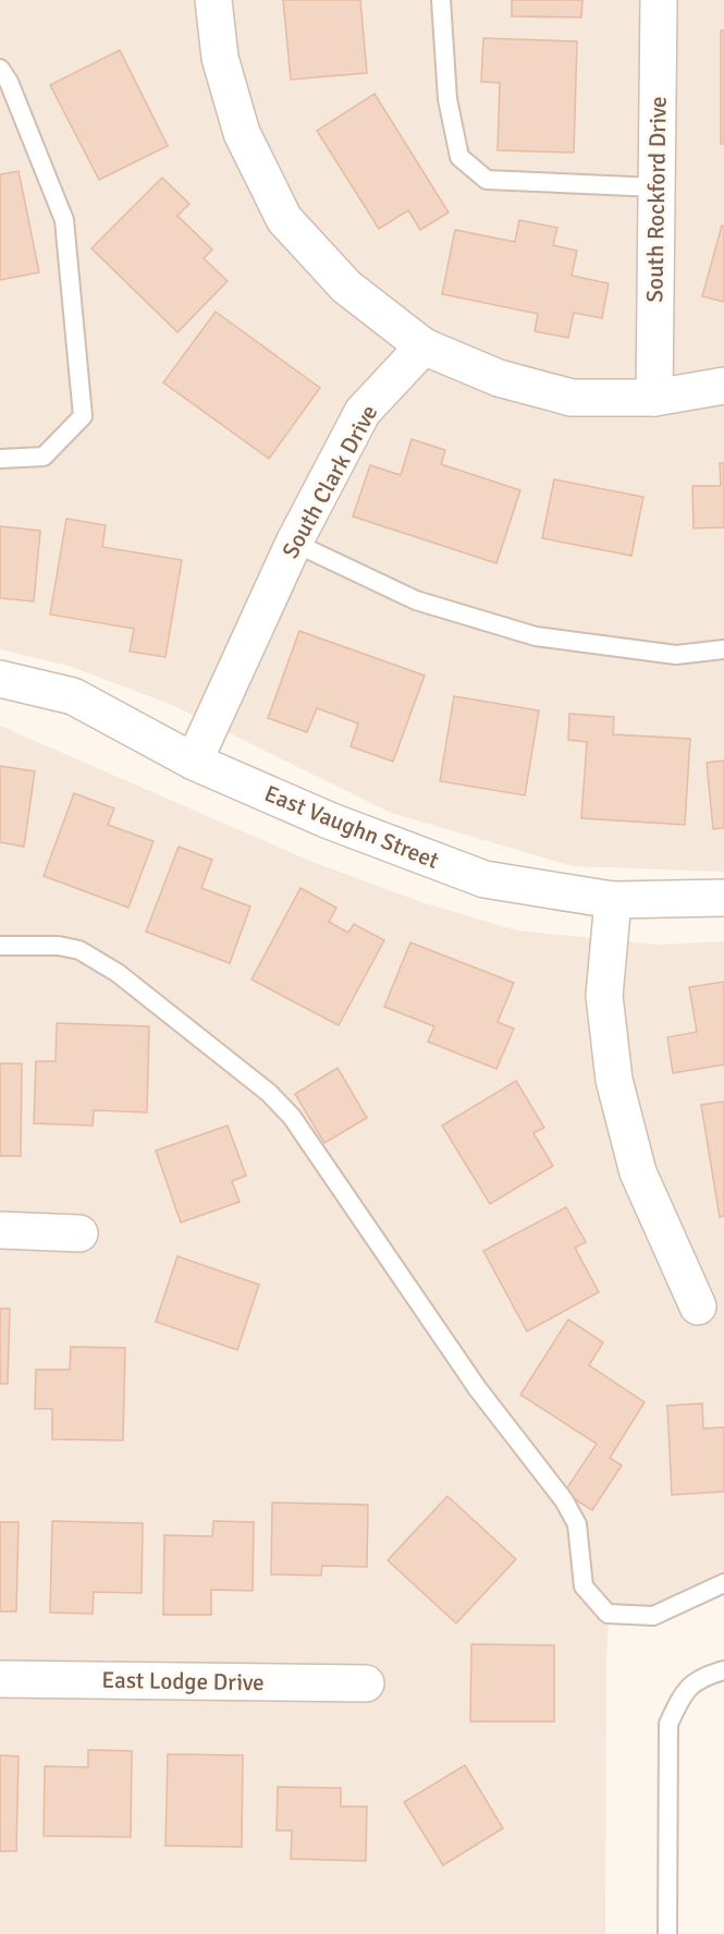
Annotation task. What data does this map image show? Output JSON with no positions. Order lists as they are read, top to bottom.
{
  "streets": {
    "street": [
      "South Rockford Drive",
      "South Clark Drive",
      "East Vaughn Street",
      "East Lodge Drive"
    ]
  },
  "crossings": [
    ["South Clark Drive", "East Vaughn Street"]
  ]
}
